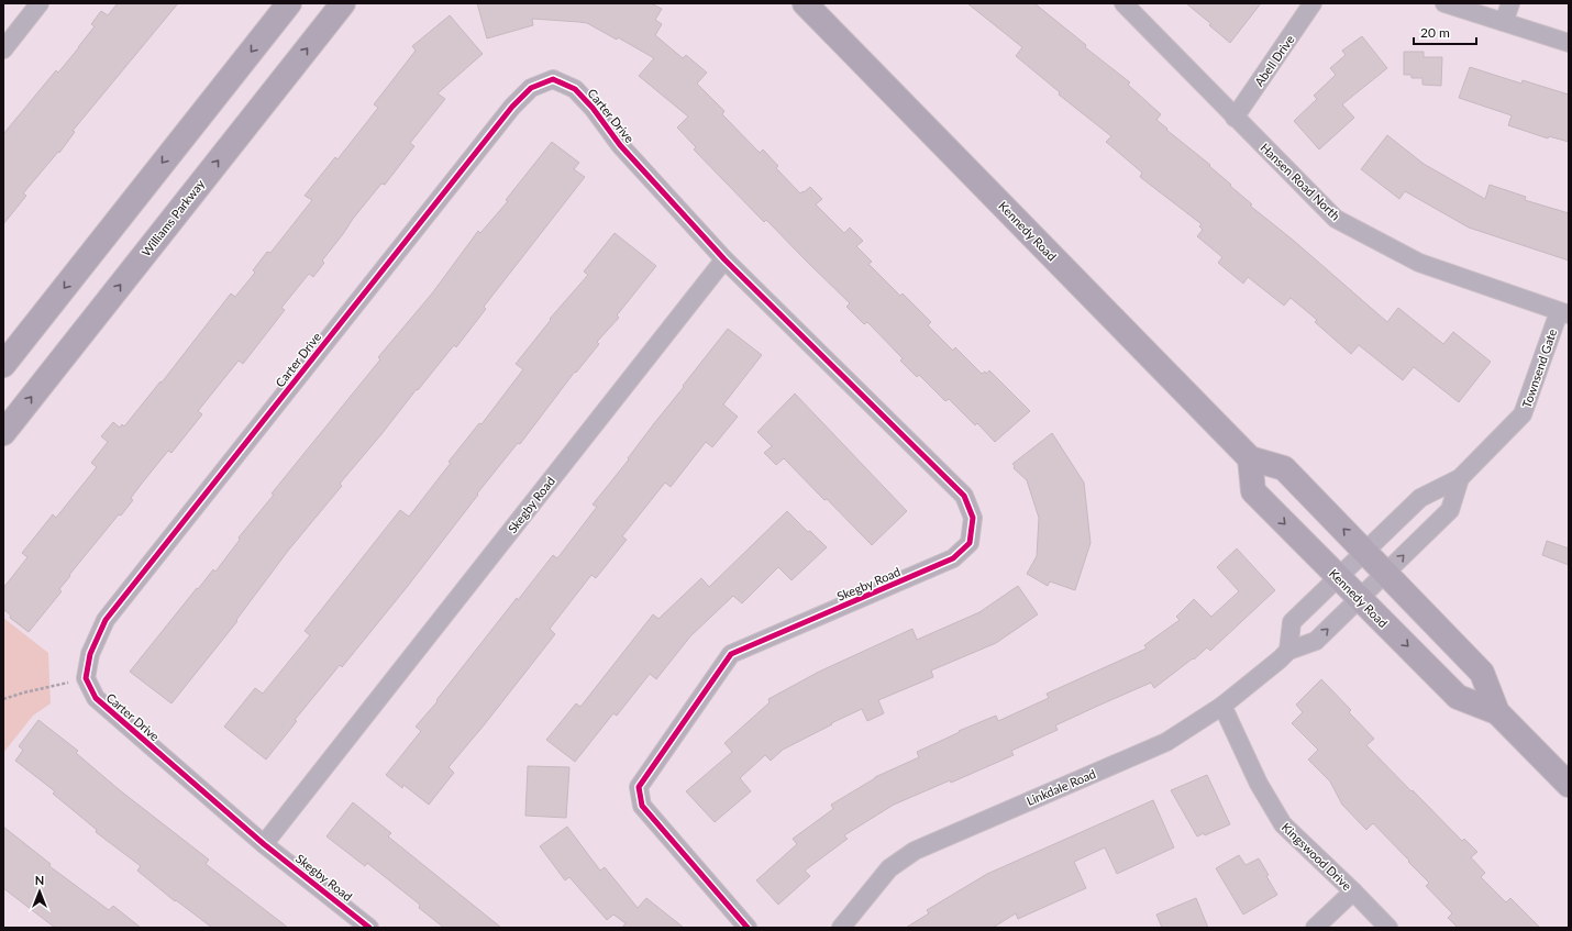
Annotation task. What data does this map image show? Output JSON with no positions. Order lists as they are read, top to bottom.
{
  "streets": {
    "main road": ["Williams Parkway", "Kennedy Road"],
    "street": [
      "Abell Drive",
      "Carter Drive",
      "Hansen Road North",
      "Townsend Gate",
      "Skegby Road",
      "Linkdale Road",
      "Kingswood Drive"
    ]
  },
  "crossings": [
    ["Abell Drive", "Hansen Road North"],
    ["Carter Drive", "Skegby Road"],
    ["Hansen Road North", "Townsend Gate"],
    ["Kennedy Road", "Townsend Gate"],
    ["Kennedy Road", "Linkdale Road"],
    ["Townsend Gate", "Linkdale Road"],
    ["Linkdale Road", "Kingswood Drive"]
  ],
  "scale_bar": "20 m",
  "north": "top"
}
